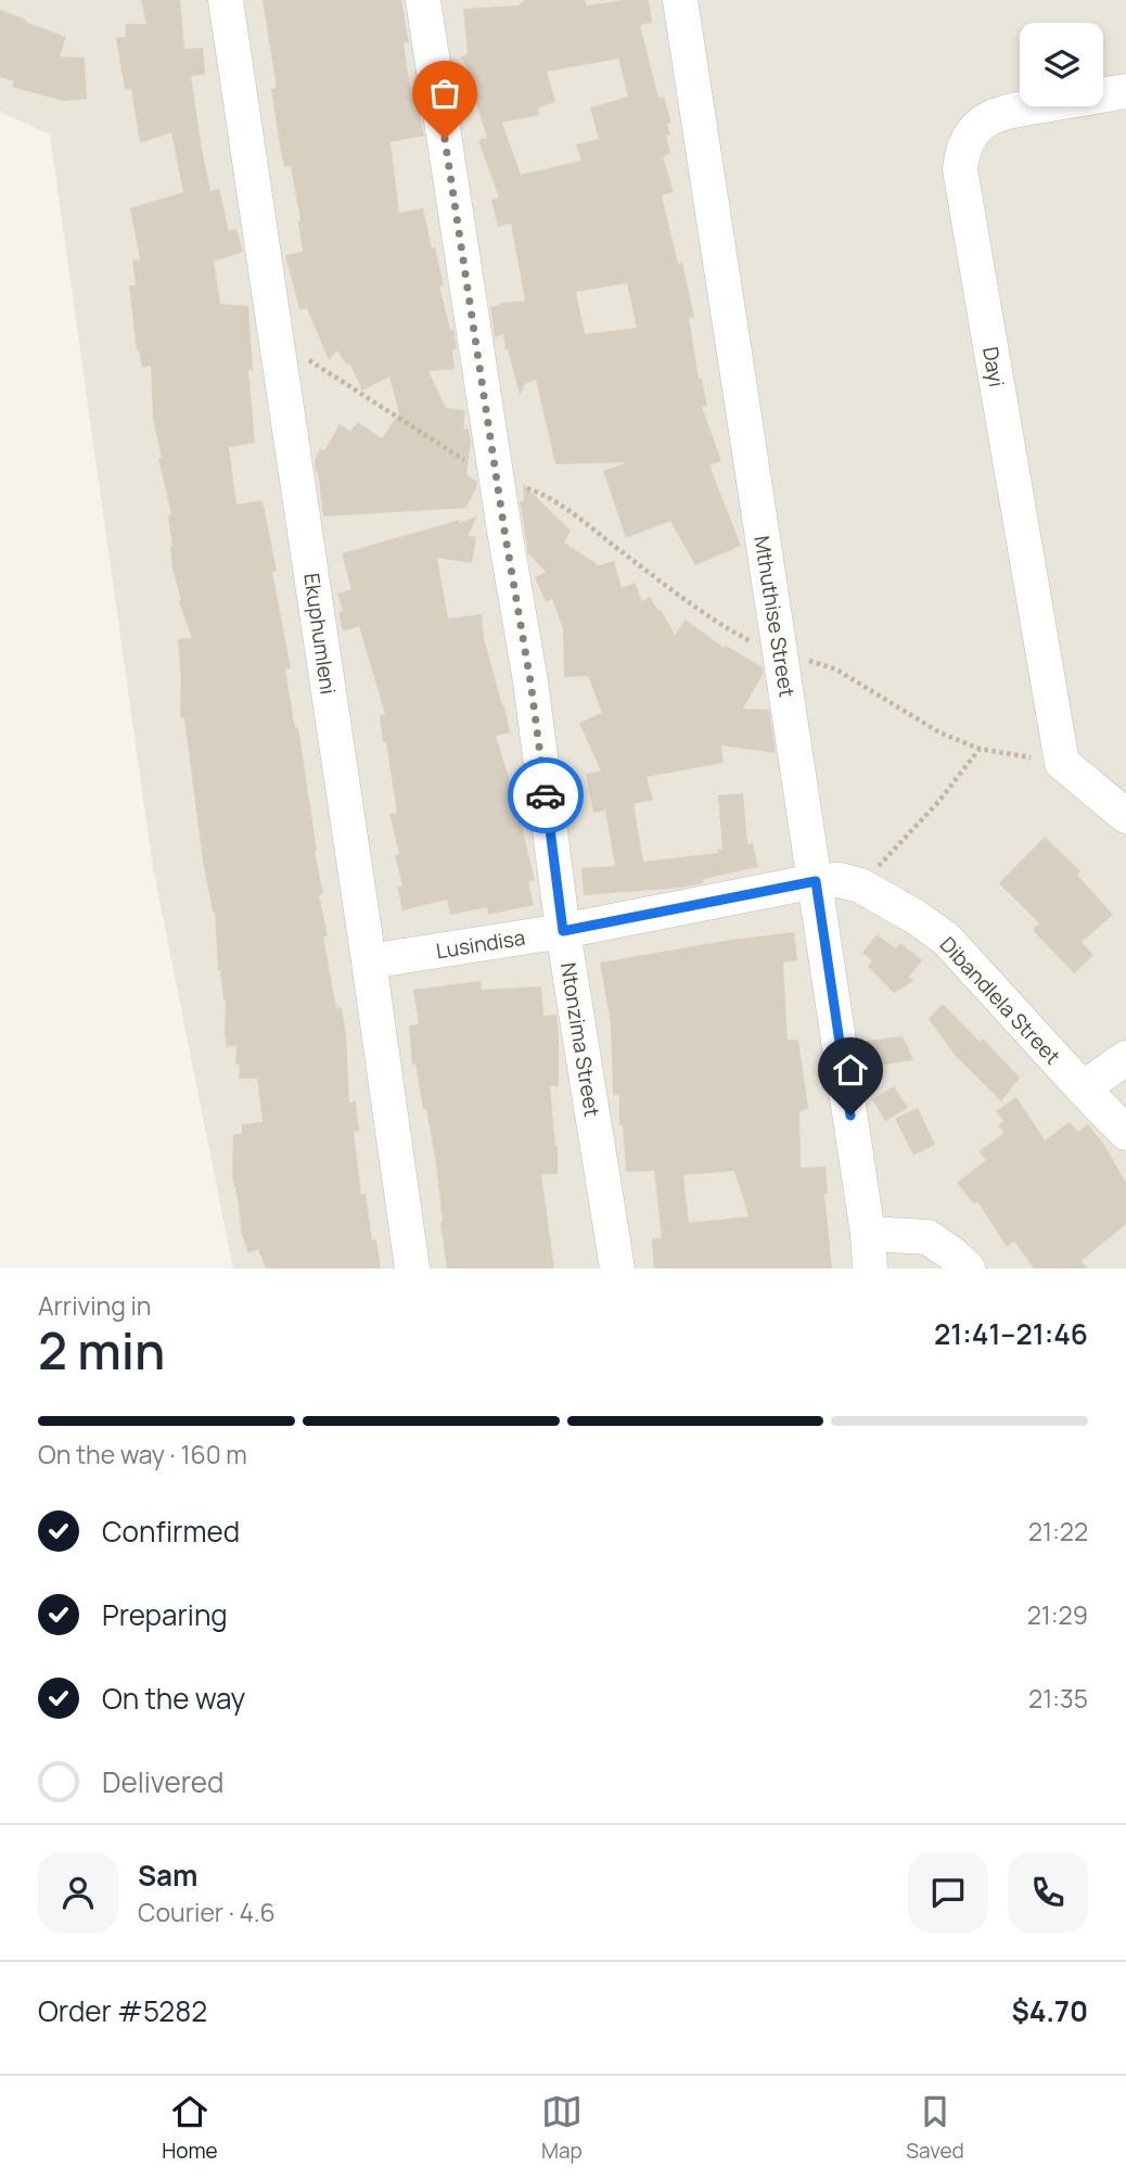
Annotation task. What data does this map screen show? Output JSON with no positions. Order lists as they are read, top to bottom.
{
  "streets": {
    "street": [
      "Dayi",
      "Mthuthise Street",
      "Ekuphumleni",
      "Lusindisa",
      "Dibandlela Street",
      "Ntonzima Street"
    ]
  },
  "crossings": [
    ["Mthuthise Street", "Lusindisa"],
    ["Mthuthise Street", "Dibandlela Street"],
    ["Ekuphumleni", "Lusindisa"],
    ["Lusindisa", "Dibandlela Street"],
    ["Lusindisa", "Ntonzima Street"]
  ],
  "page": {
    "heading": ["2 min", "Arriving in", "21:41–21:46"],
    "panel": [
      "Sam",
      "Courier · 4.6",
      "Order #5282",
      "$4.70"
    ],
    "bar": "On the way · 160 m",
    "list": [
      ["Confirmed", "21:22"],
      ["Preparing", "21:29"],
      ["On the way", "21:35"],
      "Delivered"
    ],
    "tabs": ["Home", "Map", "Saved"]
  }
}
